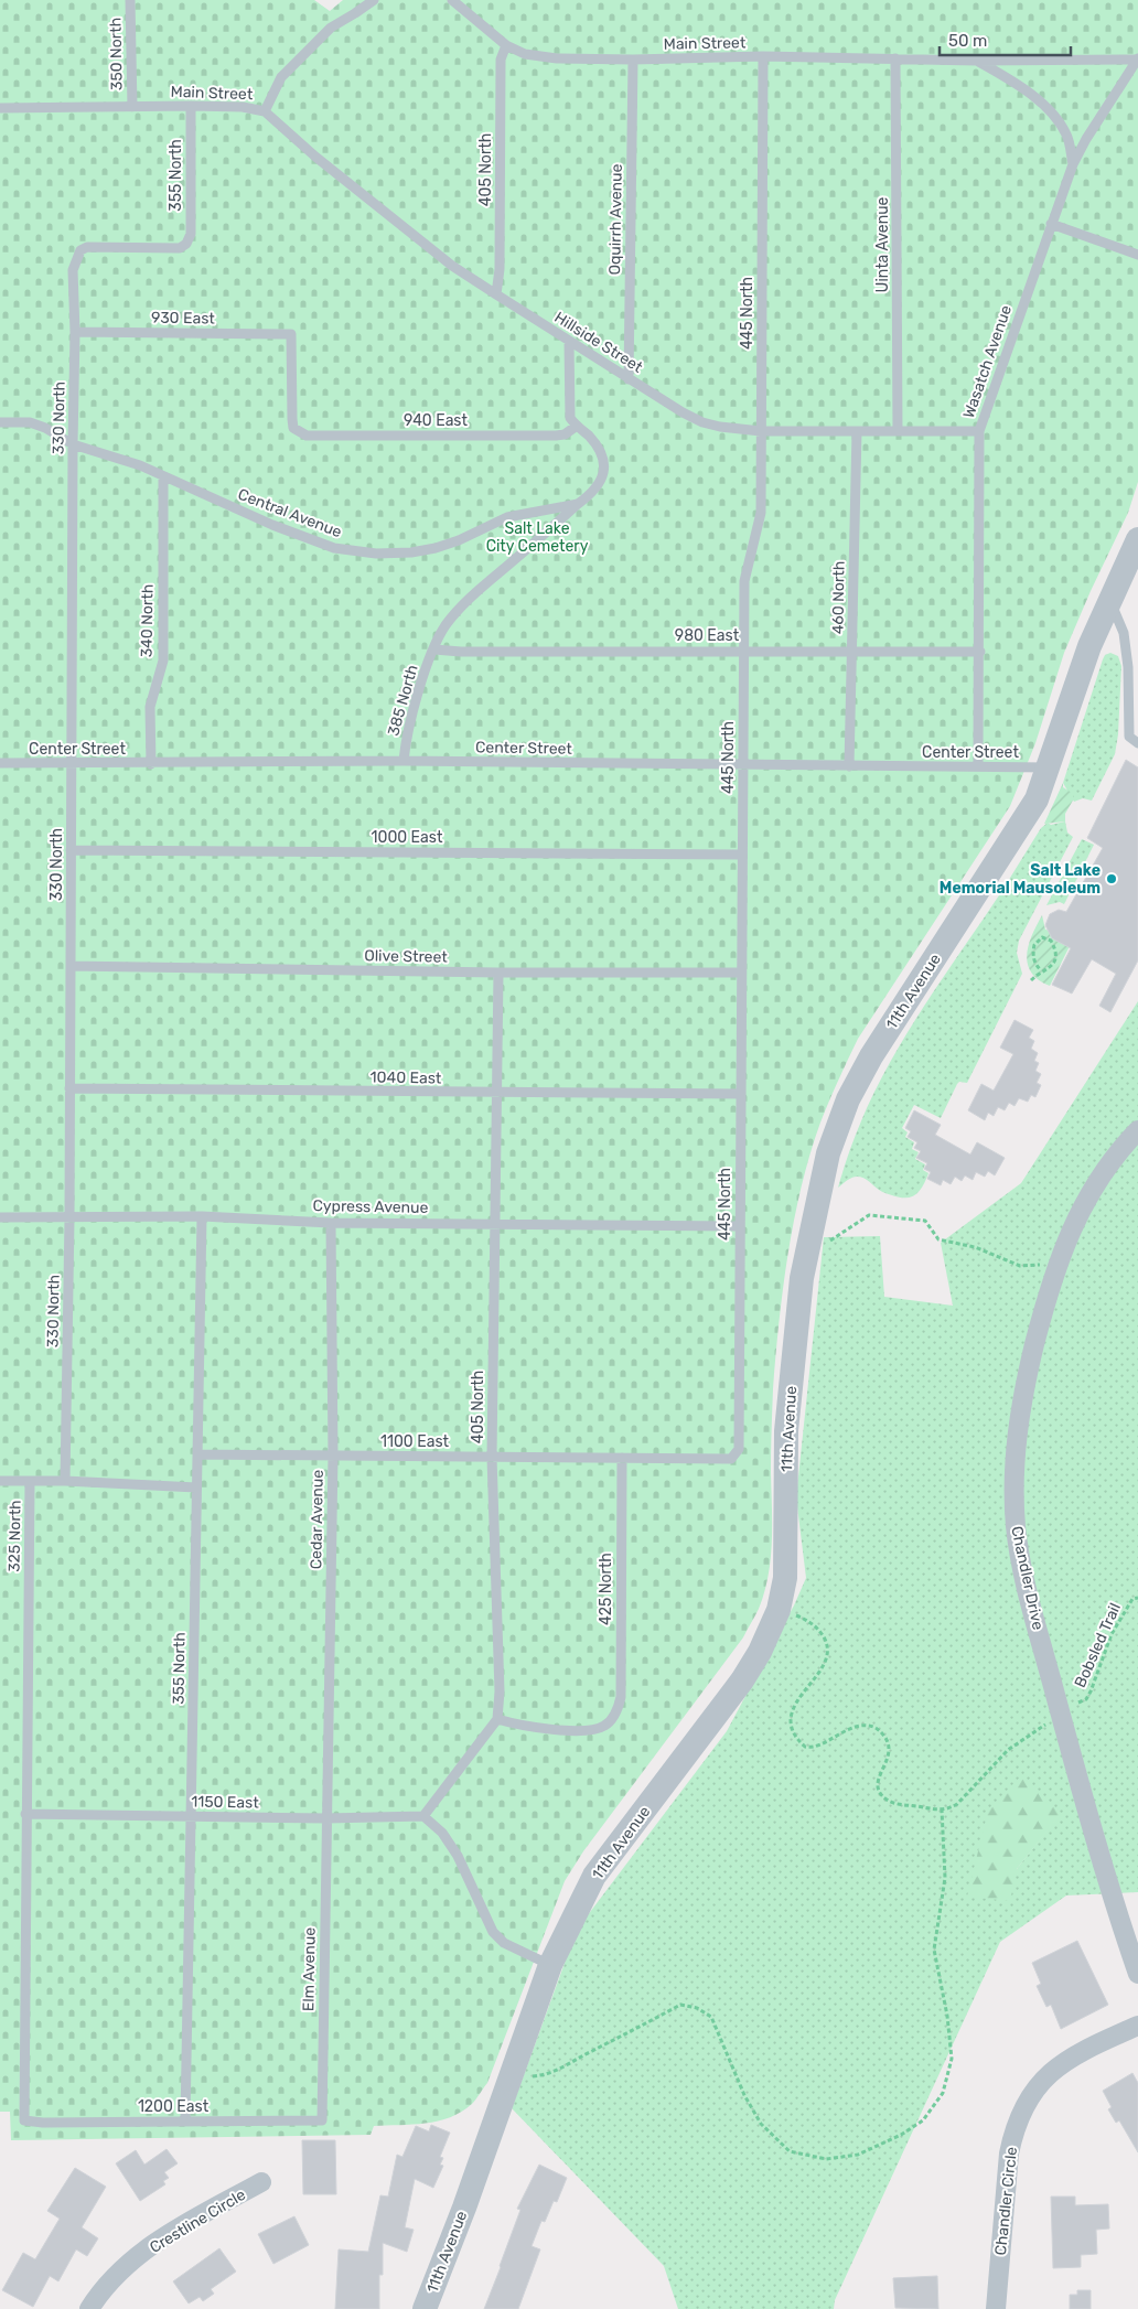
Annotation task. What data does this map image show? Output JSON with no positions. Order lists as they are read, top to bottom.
{
  "streets": {
    "street": [
      "11th Avenue",
      "Chandler Drive",
      "Chandler Circle",
      "Crestline Circle"
    ],
    "lane": [
      "Main Street",
      "350 North",
      "405 North",
      "355 North",
      "Oquirrh Avenue",
      "Uinta Avenue",
      "445 North",
      "930 East",
      "Hillside Street",
      "Wasatch Avenue",
      "330 North",
      "940 East",
      "Central Avenue",
      "460 North",
      "340 North",
      "980 East",
      "385 North",
      "Center Street",
      "1000 East",
      "Olive Street",
      "1040 East",
      "Cypress Avenue",
      "1100 East",
      "Cedar Avenue",
      "325 North",
      "425 North",
      "1150 East",
      "Elm Avenue",
      "1200 East"
    ],
    "path": ["Bobsled Trail"]
  },
  "crossings": [
    ["Main Street", "350 North"],
    ["Main Street", "405 North"],
    ["Main Street", "355 North"],
    ["Main Street", "Oquirrh Avenue"],
    ["Main Street", "Uinta Avenue"],
    ["Main Street", "445 North"],
    ["Main Street", "Hillside Street"],
    ["Main Street", "Wasatch Avenue"],
    ["405 North", "Hillside Street"],
    ["405 North", "Olive Street"],
    ["405 North", "1040 East"],
    ["405 North", "Cypress Avenue"],
    ["405 North", "1100 East"],
    ["405 North", "425 North"],
    ["355 North", "330 North"],
    ["355 North", "Cypress Avenue"],
    ["355 North", "1100 East"],
    ["355 North", "1150 East"],
    ["355 North", "1200 East"],
    ["Oquirrh Avenue", "Hillside Street"],
    ["Uinta Avenue", "Hillside Street"],
    ["445 North", "Hillside Street"],
    ["445 North", "980 East"],
    ["445 North", "Center Street"],
    ["445 North", "1000 East"],
    ["445 North", "Olive Street"],
    ["445 North", "1040 East"],
    ["445 North", "Cypress Avenue"],
    ["445 North", "1100 East"],
    ["930 East", "330 North"],
    ["930 East", "940 East"],
    ["Hillside Street", "Wasatch Avenue"],
    ["Hillside Street", "460 North"],
    ["Wasatch Avenue", "980 East"],
    ["Wasatch Avenue", "Center Street"],
    ["330 North", "Central Avenue"],
    ["330 North", "Center Street"],
    ["330 North", "1000 East"],
    ["330 North", "Olive Street"],
    ["330 North", "1040 East"],
    ["330 North", "Cypress Avenue"],
    ["Central Avenue", "340 North"],
    ["460 North", "980 East"],
    ["460 North", "Center Street"],
    ["340 North", "Center Street"],
    ["980 East", "385 North"],
    ["385 North", "Center Street"],
    ["Center Street", "11th Avenue"],
    ["Cypress Avenue", "Cedar Avenue"],
    ["1100 East", "Cedar Avenue"],
    ["1100 East", "425 North"],
    ["Cedar Avenue", "1150 East"],
    ["Cedar Avenue", "Elm Avenue"],
    ["325 North", "1150 East"],
    ["325 North", "1200 East"],
    ["1150 East", "Elm Avenue"],
    ["Elm Avenue", "1200 East"]
  ],
  "parks": ["Salt Lake City Cemetery"],
  "places": ["Salt Lake Memorial Mausoleum"],
  "scale_bar": "50 m"
}
